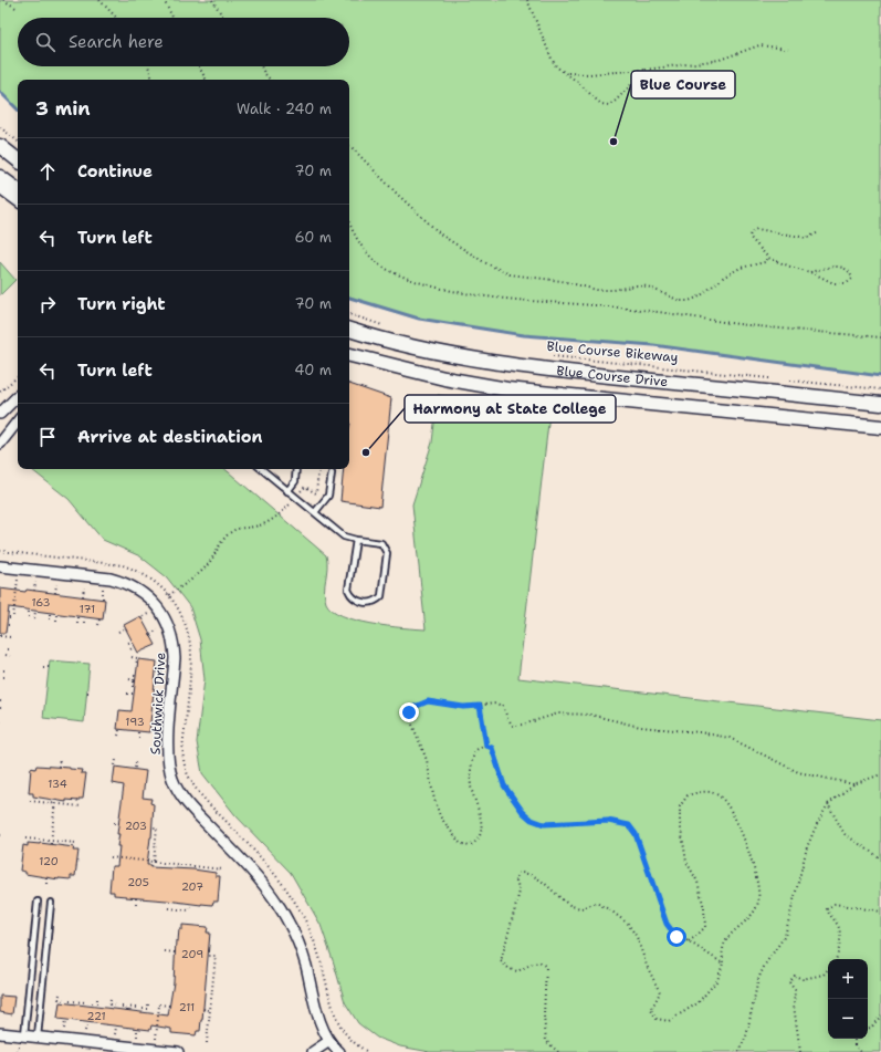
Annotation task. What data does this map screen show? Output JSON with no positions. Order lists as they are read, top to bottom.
{
  "streets": {
    "main road": ["Blue Course Drive"],
    "street": ["Southwick Drive"],
    "path": ["Blue Course Bikeway"]
  },
  "places": ["Blue Course", "Harmony at State College"],
  "house_numbers": [
    "163",
    "171",
    "193",
    "134",
    "203",
    "120",
    "205",
    "207",
    "209",
    "211",
    "221"
  ],
  "page": {
    "search": "Search here",
    "heading": ["3 min", "Walk · 240 m"],
    "list": [
      ["Continue", "70 m"],
      ["Turn left", "60 m"],
      ["Turn right", "70 m"],
      ["Turn left", "40 m"],
      "Arrive at destination"
    ],
    "map_buttons": ["+", "−"]
  }
}
